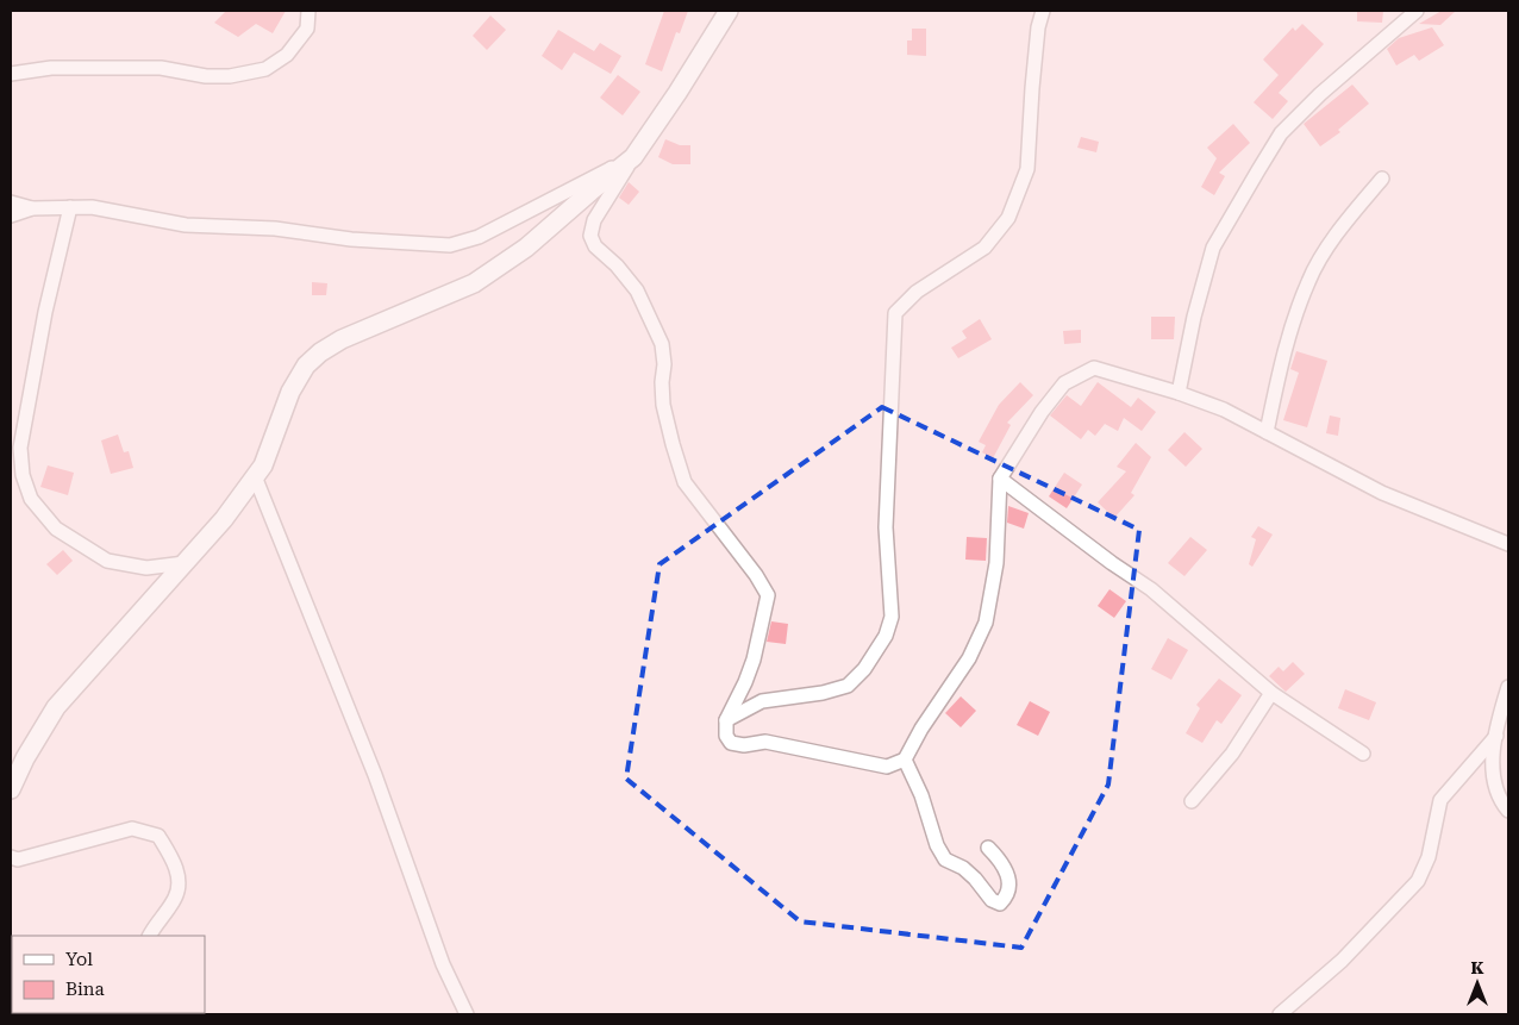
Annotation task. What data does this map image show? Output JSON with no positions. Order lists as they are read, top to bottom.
{
  "legend": ["Yol", "Bina"],
  "north": "top"
}
